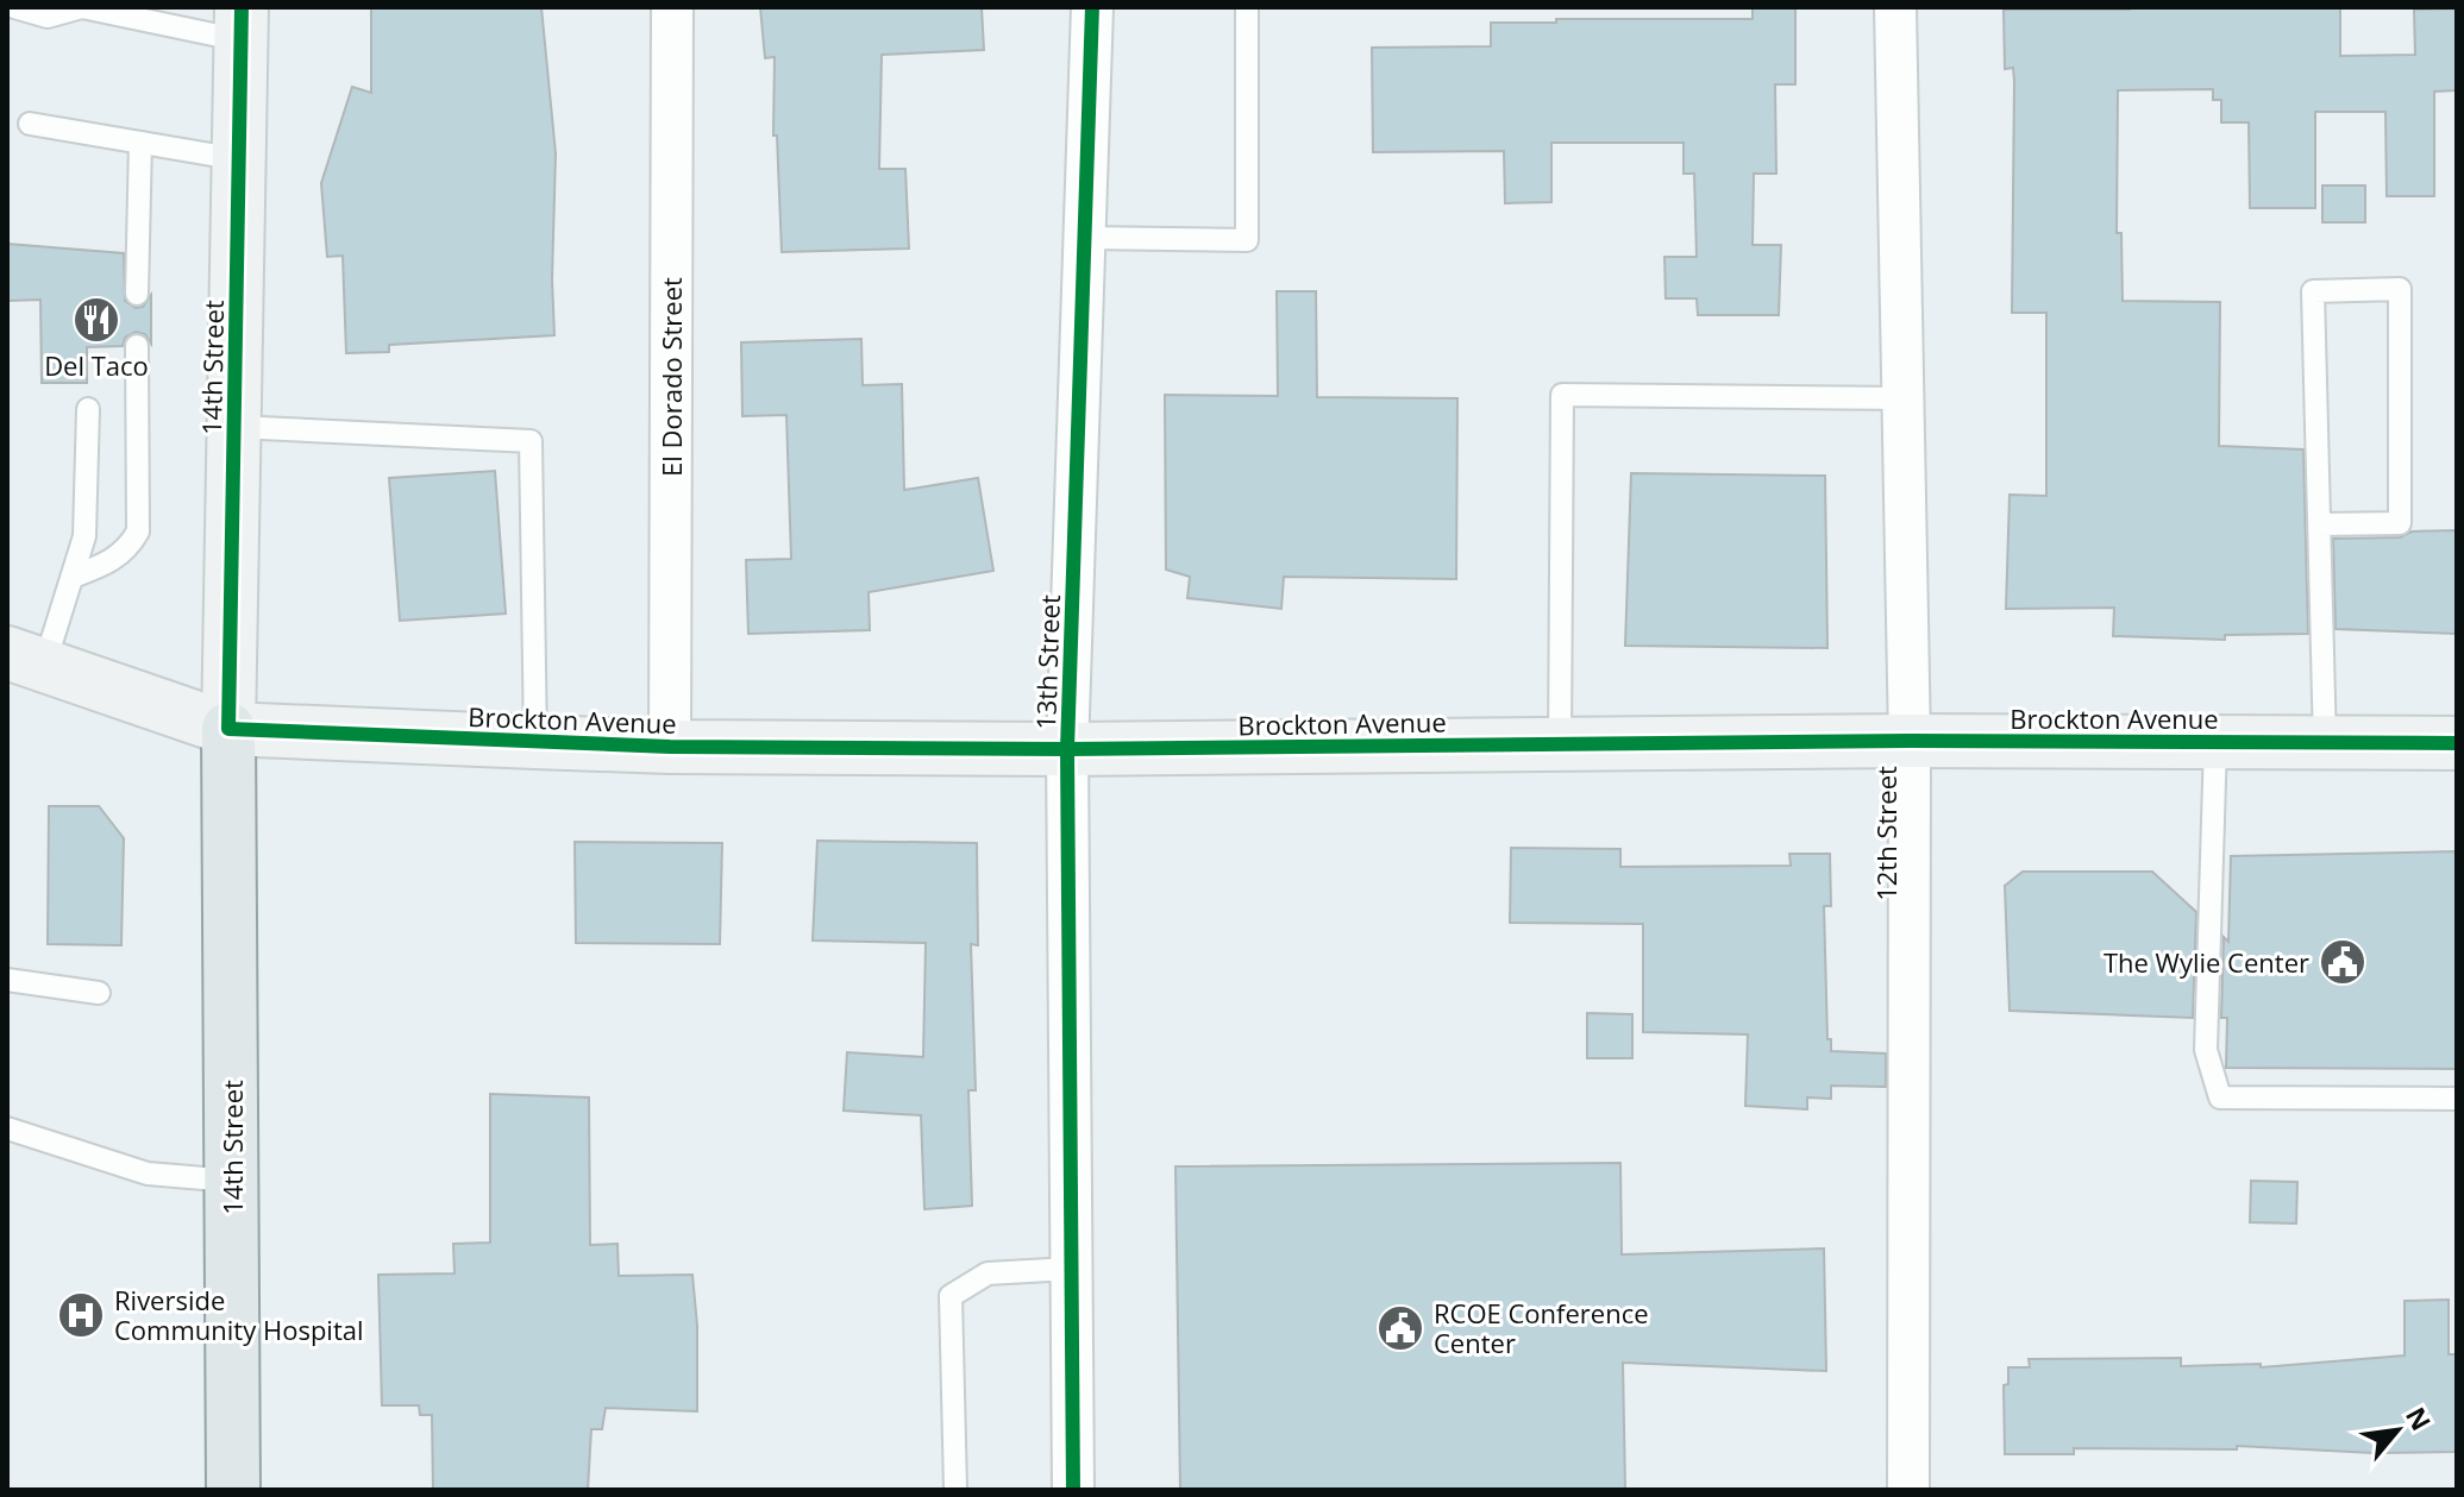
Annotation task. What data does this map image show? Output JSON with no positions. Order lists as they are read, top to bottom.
{
  "streets": {
    "main road": ["14th Street", "Brockton Avenue"],
    "street": ["El Dorado Street", "13th Street", "12th Street"]
  },
  "crossings": [
    ["14th Street", "Brockton Avenue"],
    ["El Dorado Street", "Brockton Avenue"],
    ["13th Street", "Brockton Avenue"],
    ["Brockton Avenue", "12th Street"]
  ],
  "places": {
    "restaurant": ["Del Taco"],
    "public building": ["The Wylie Center", "RCOE Conference Center"],
    "hospital": ["Riverside Community Hospital"]
  },
  "north": "top right"
}
